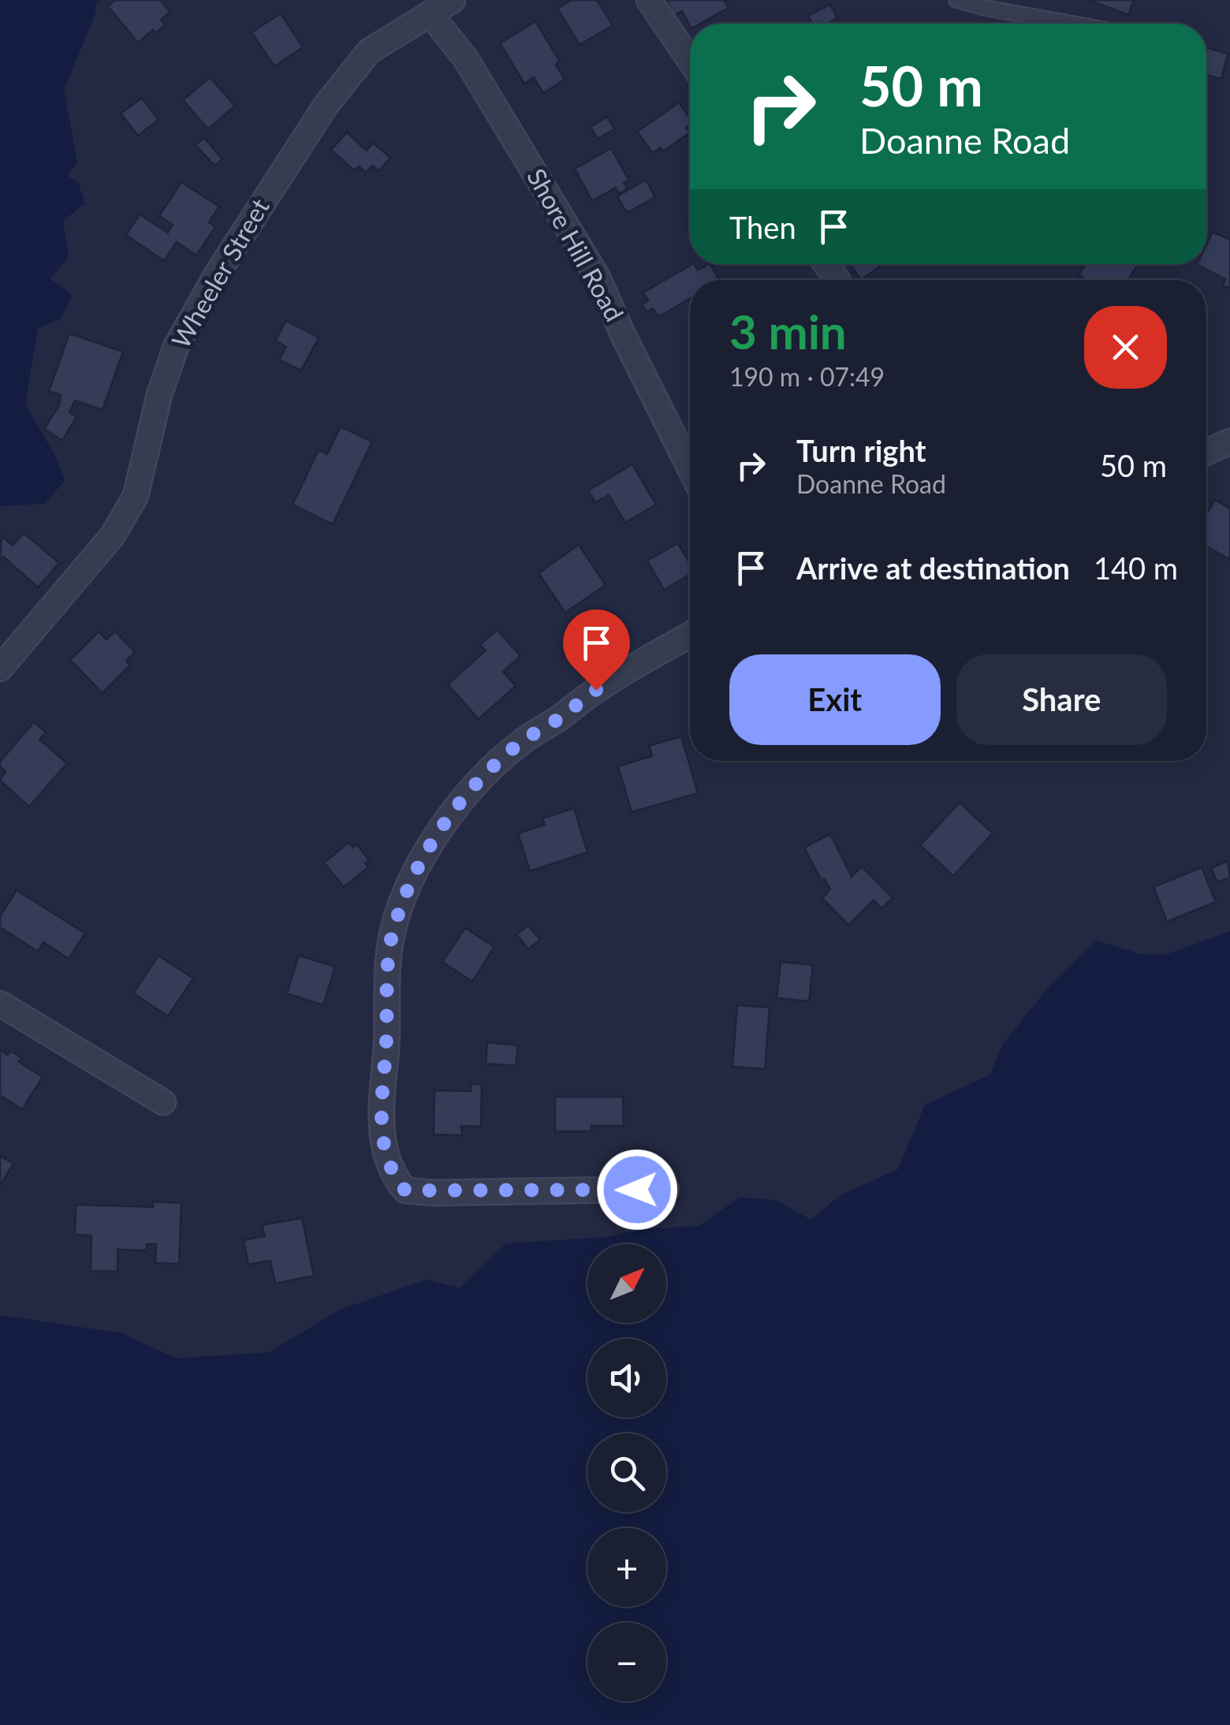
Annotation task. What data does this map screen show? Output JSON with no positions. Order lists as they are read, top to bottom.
{
  "streets": {
    "street": ["Shore Hill Road", "Wheeler Street"]
  },
  "crossings": [
    ["Shore Hill Road", "Wheeler Street"]
  ],
  "north": "top right",
  "page": {
    "turn": ["50 m", "Doanne Road"],
    "then": "Then",
    "heading": ["3 min", "190 m · 07:49"],
    "list": [
      {
        "name": "Turn right",
        "note": "Doanne Road",
        "value": "50 m"
      },
      {
        "name": "Arrive at destination",
        "value": "140 m"
      }
    ],
    "buttons": ["Exit", "Share"],
    "map_buttons": ["+", "−"]
  }
}
